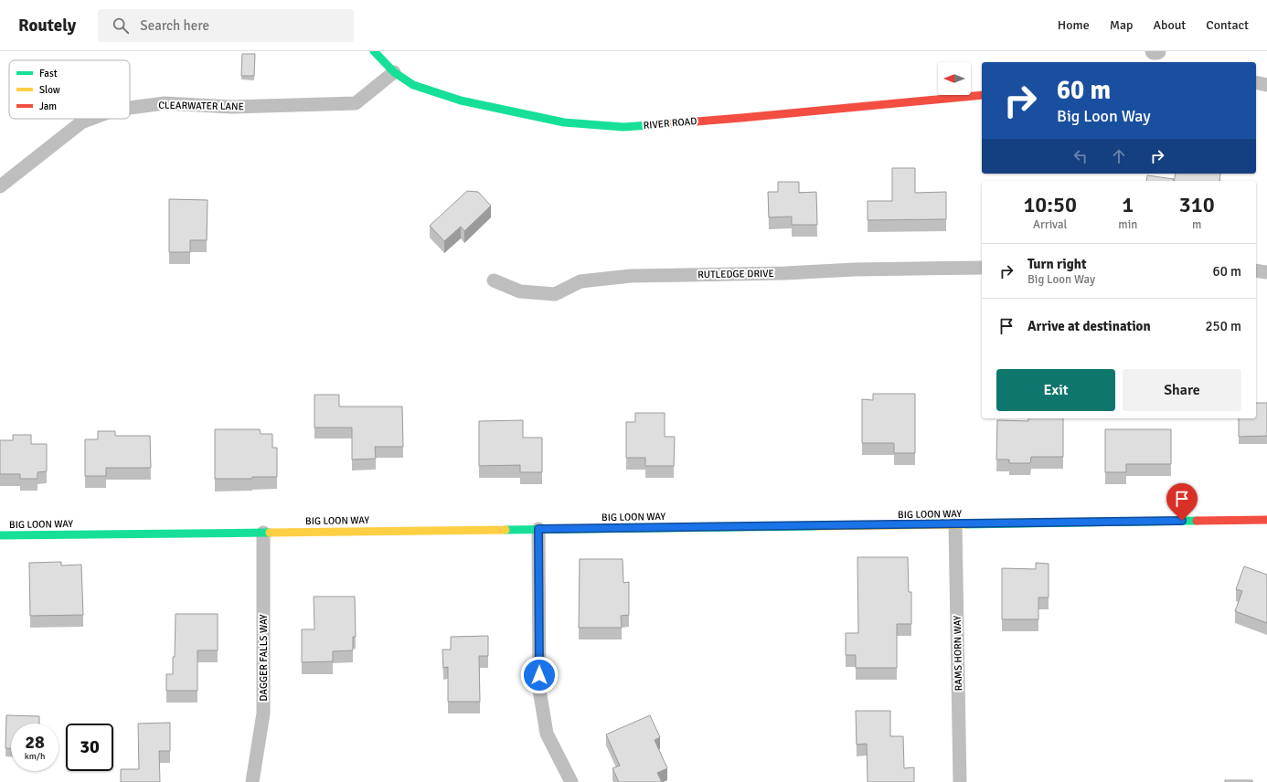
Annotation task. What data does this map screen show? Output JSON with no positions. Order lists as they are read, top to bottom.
{
  "streets": {
    "street": [
      "CLEARWATER LANE",
      "RIVER ROAD",
      "RUTLEDGE DRIVE",
      "BIG LOON WAY",
      "RAMS HORN WAY",
      "DAGGER FALLS WAY"
    ]
  },
  "crossings": [
    ["CLEARWATER LANE", "RIVER ROAD"],
    ["BIG LOON WAY", "RAMS HORN WAY"],
    ["BIG LOON WAY", "DAGGER FALLS WAY"]
  ],
  "legend": ["Fast", "Slow", "Jam"],
  "north": "left",
  "page": {
    "header": "Routely",
    "search": "Search here",
    "nav": [
      "Home",
      "Map",
      "About",
      "Contact"
    ],
    "turn": ["60 m", "Big Loon Way"],
    "eta": [
      "10:50",
      "Arrival",
      "1",
      "min",
      "310",
      "m"
    ],
    "list": [
      {
        "name": "Turn right",
        "note": "Big Loon Way",
        "value": "60 m"
      },
      {
        "name": "Arrive at destination",
        "value": "250 m"
      }
    ],
    "buttons": ["Exit", "Share"],
    "speed": "28 km/h",
    "limit": "30"
  }
}
